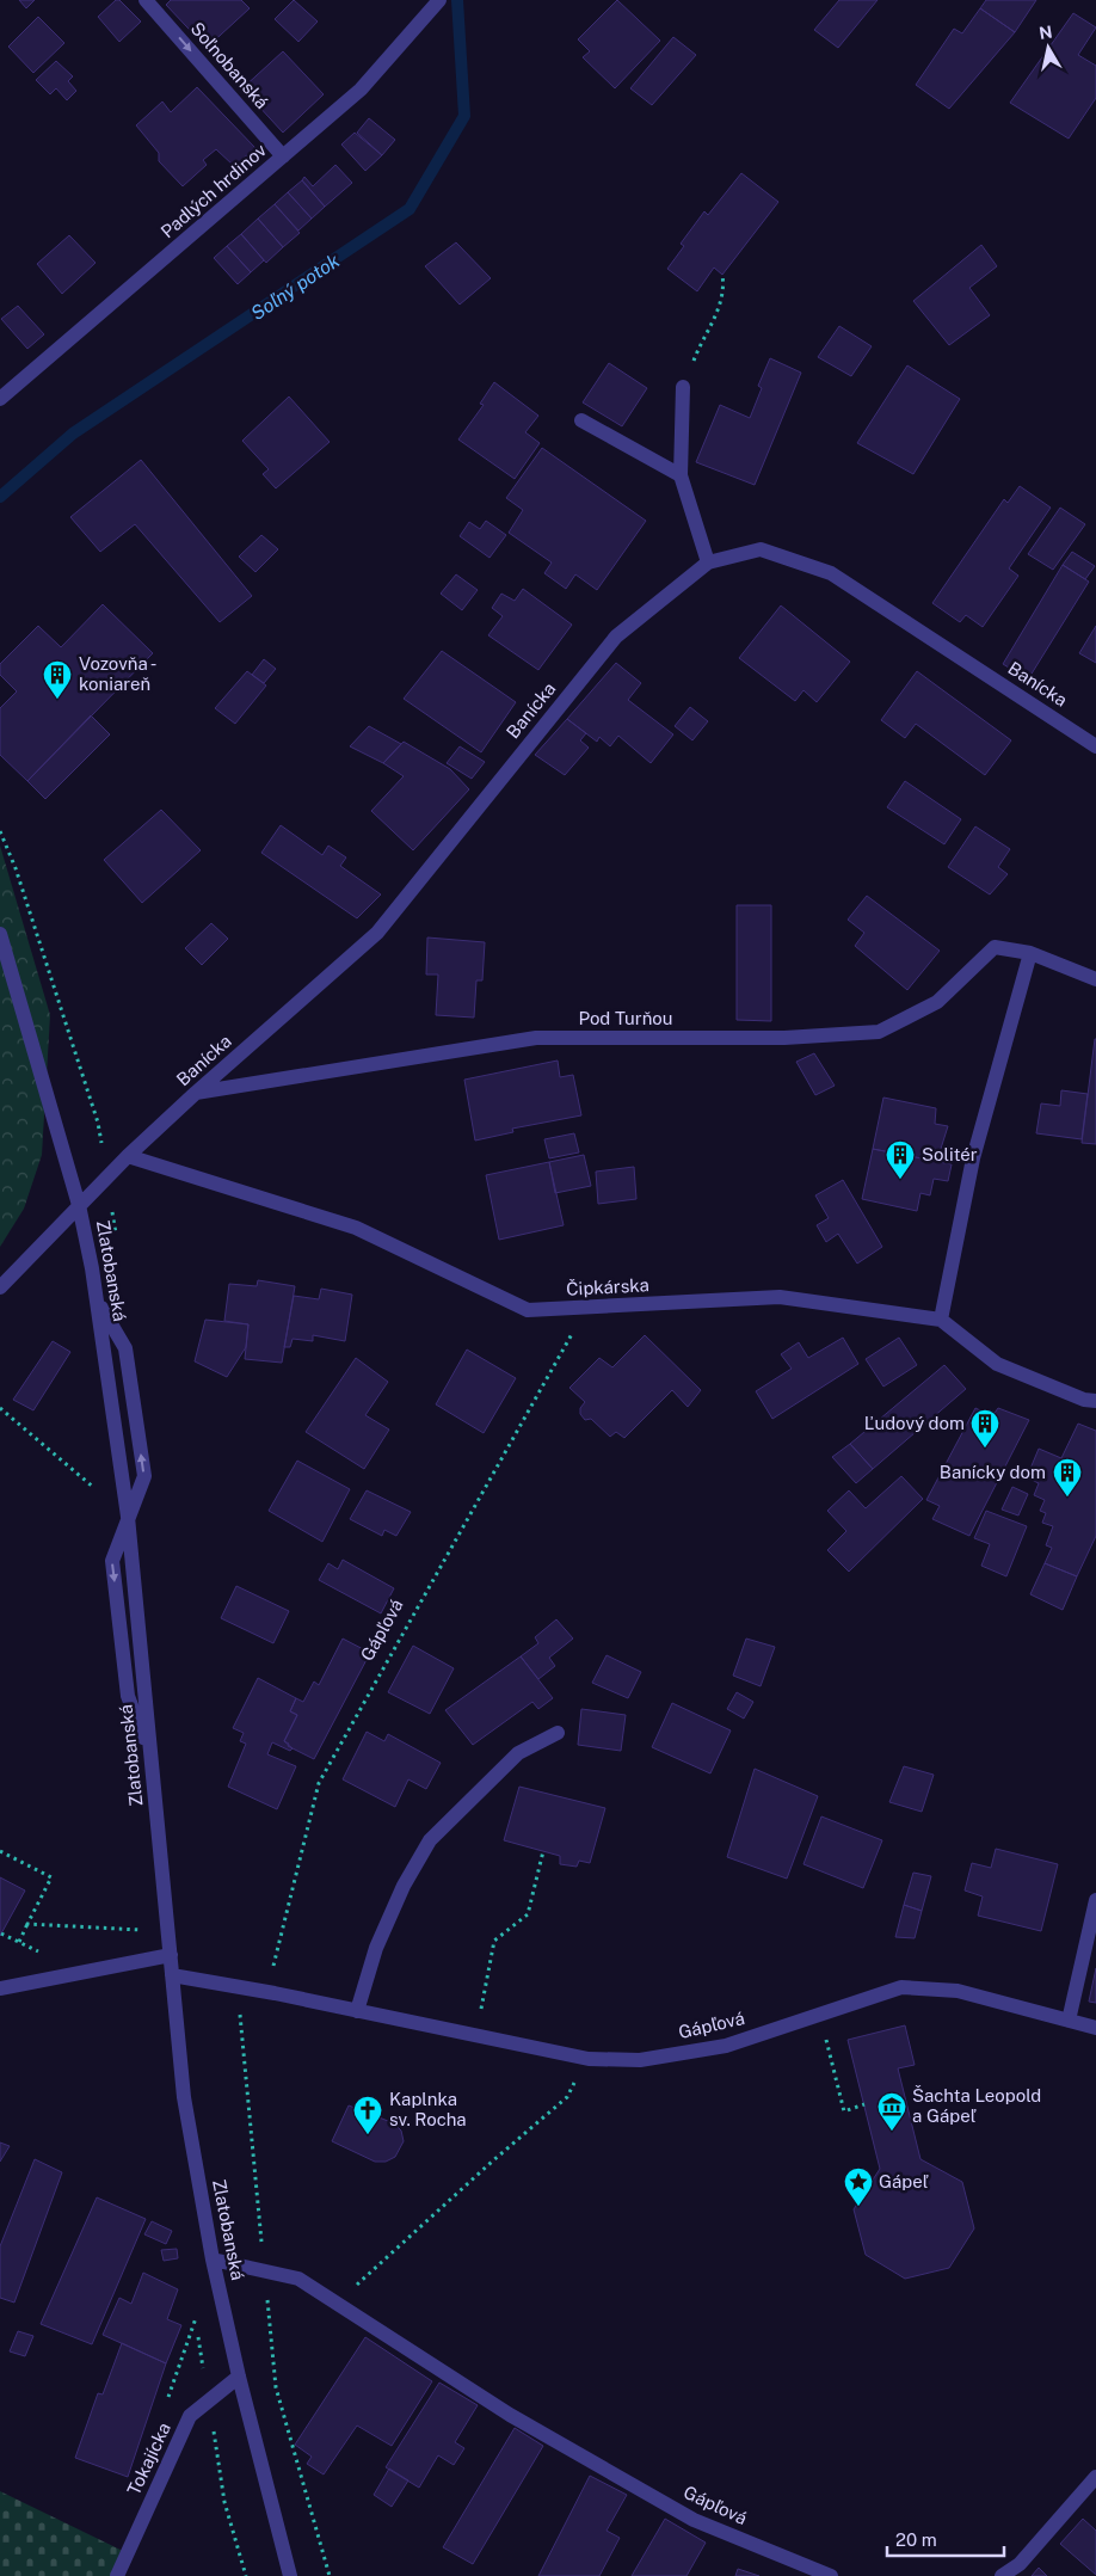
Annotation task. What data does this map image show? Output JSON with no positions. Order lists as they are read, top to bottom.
{
  "streets": {
    "street": [
      "Soľnobanská",
      "Padlých hrdinov",
      "Banícka",
      "Pod Turňou",
      "Zlatobanská",
      "Čipkárska",
      "Gápľová",
      "Tokajícka"
    ]
  },
  "crossings": [
    ["Soľnobanská", "Padlých hrdinov"],
    ["Banícka", "Pod Turňou"],
    ["Banícka", "Zlatobanská"],
    ["Banícka", "Čipkárska"],
    ["Zlatobanská", "Gápľová"],
    ["Zlatobanská", "Tokajícka"],
    ["Čipkárska", "Gápľová"]
  ],
  "one_way": ["Soľnobanská"],
  "water": ["Soľný potok"],
  "places": {
    "building": [
      "Vozovňa - koniareň",
      "Solitér",
      "Ľudový dom",
      "Banícky dom"
    ],
    "museum": ["Šachta Leopold a Gápeľ"],
    "church": ["Kaplnka sv. Rocha"],
    "place": ["Gápeľ"]
  },
  "scale_bar": "20 m",
  "north": "top"
}
